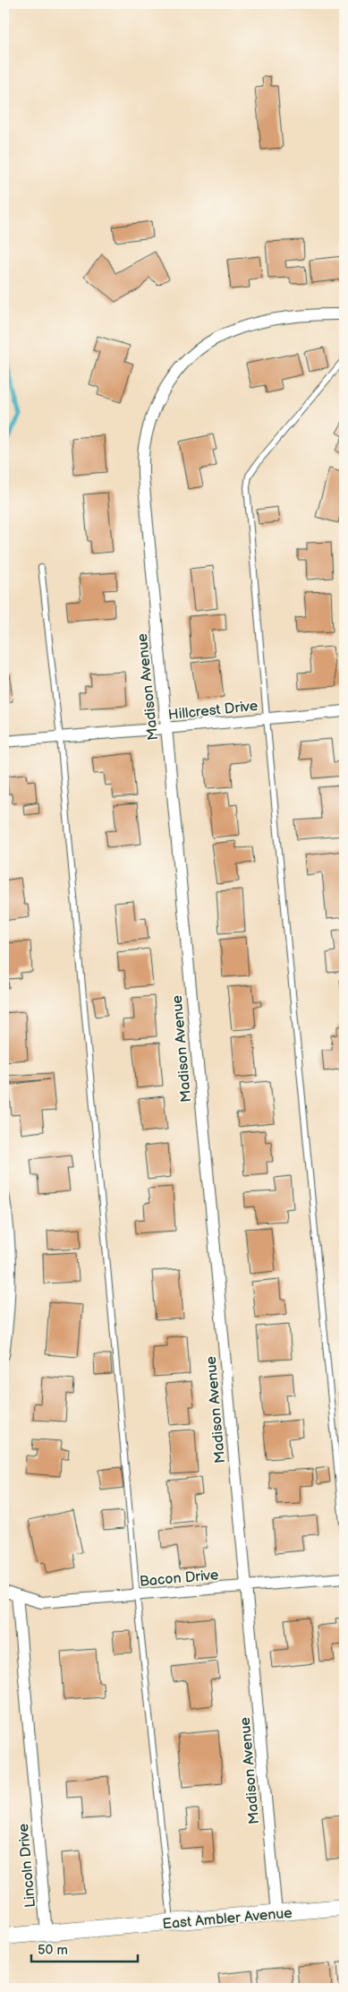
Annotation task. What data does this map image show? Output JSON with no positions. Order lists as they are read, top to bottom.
{
  "streets": {
    "main road": ["East Ambler Avenue"],
    "street": [
      "Madison Avenue",
      "Hillcrest Drive",
      "Bacon Drive",
      "Lincoln Drive"
    ]
  },
  "crossings": [
    ["Madison Avenue", "Hillcrest Drive"],
    ["Madison Avenue", "Bacon Drive"],
    ["Madison Avenue", "East Ambler Avenue"],
    ["Bacon Drive", "Lincoln Drive"],
    ["Lincoln Drive", "East Ambler Avenue"]
  ],
  "scale_bar": "50 m"
}
